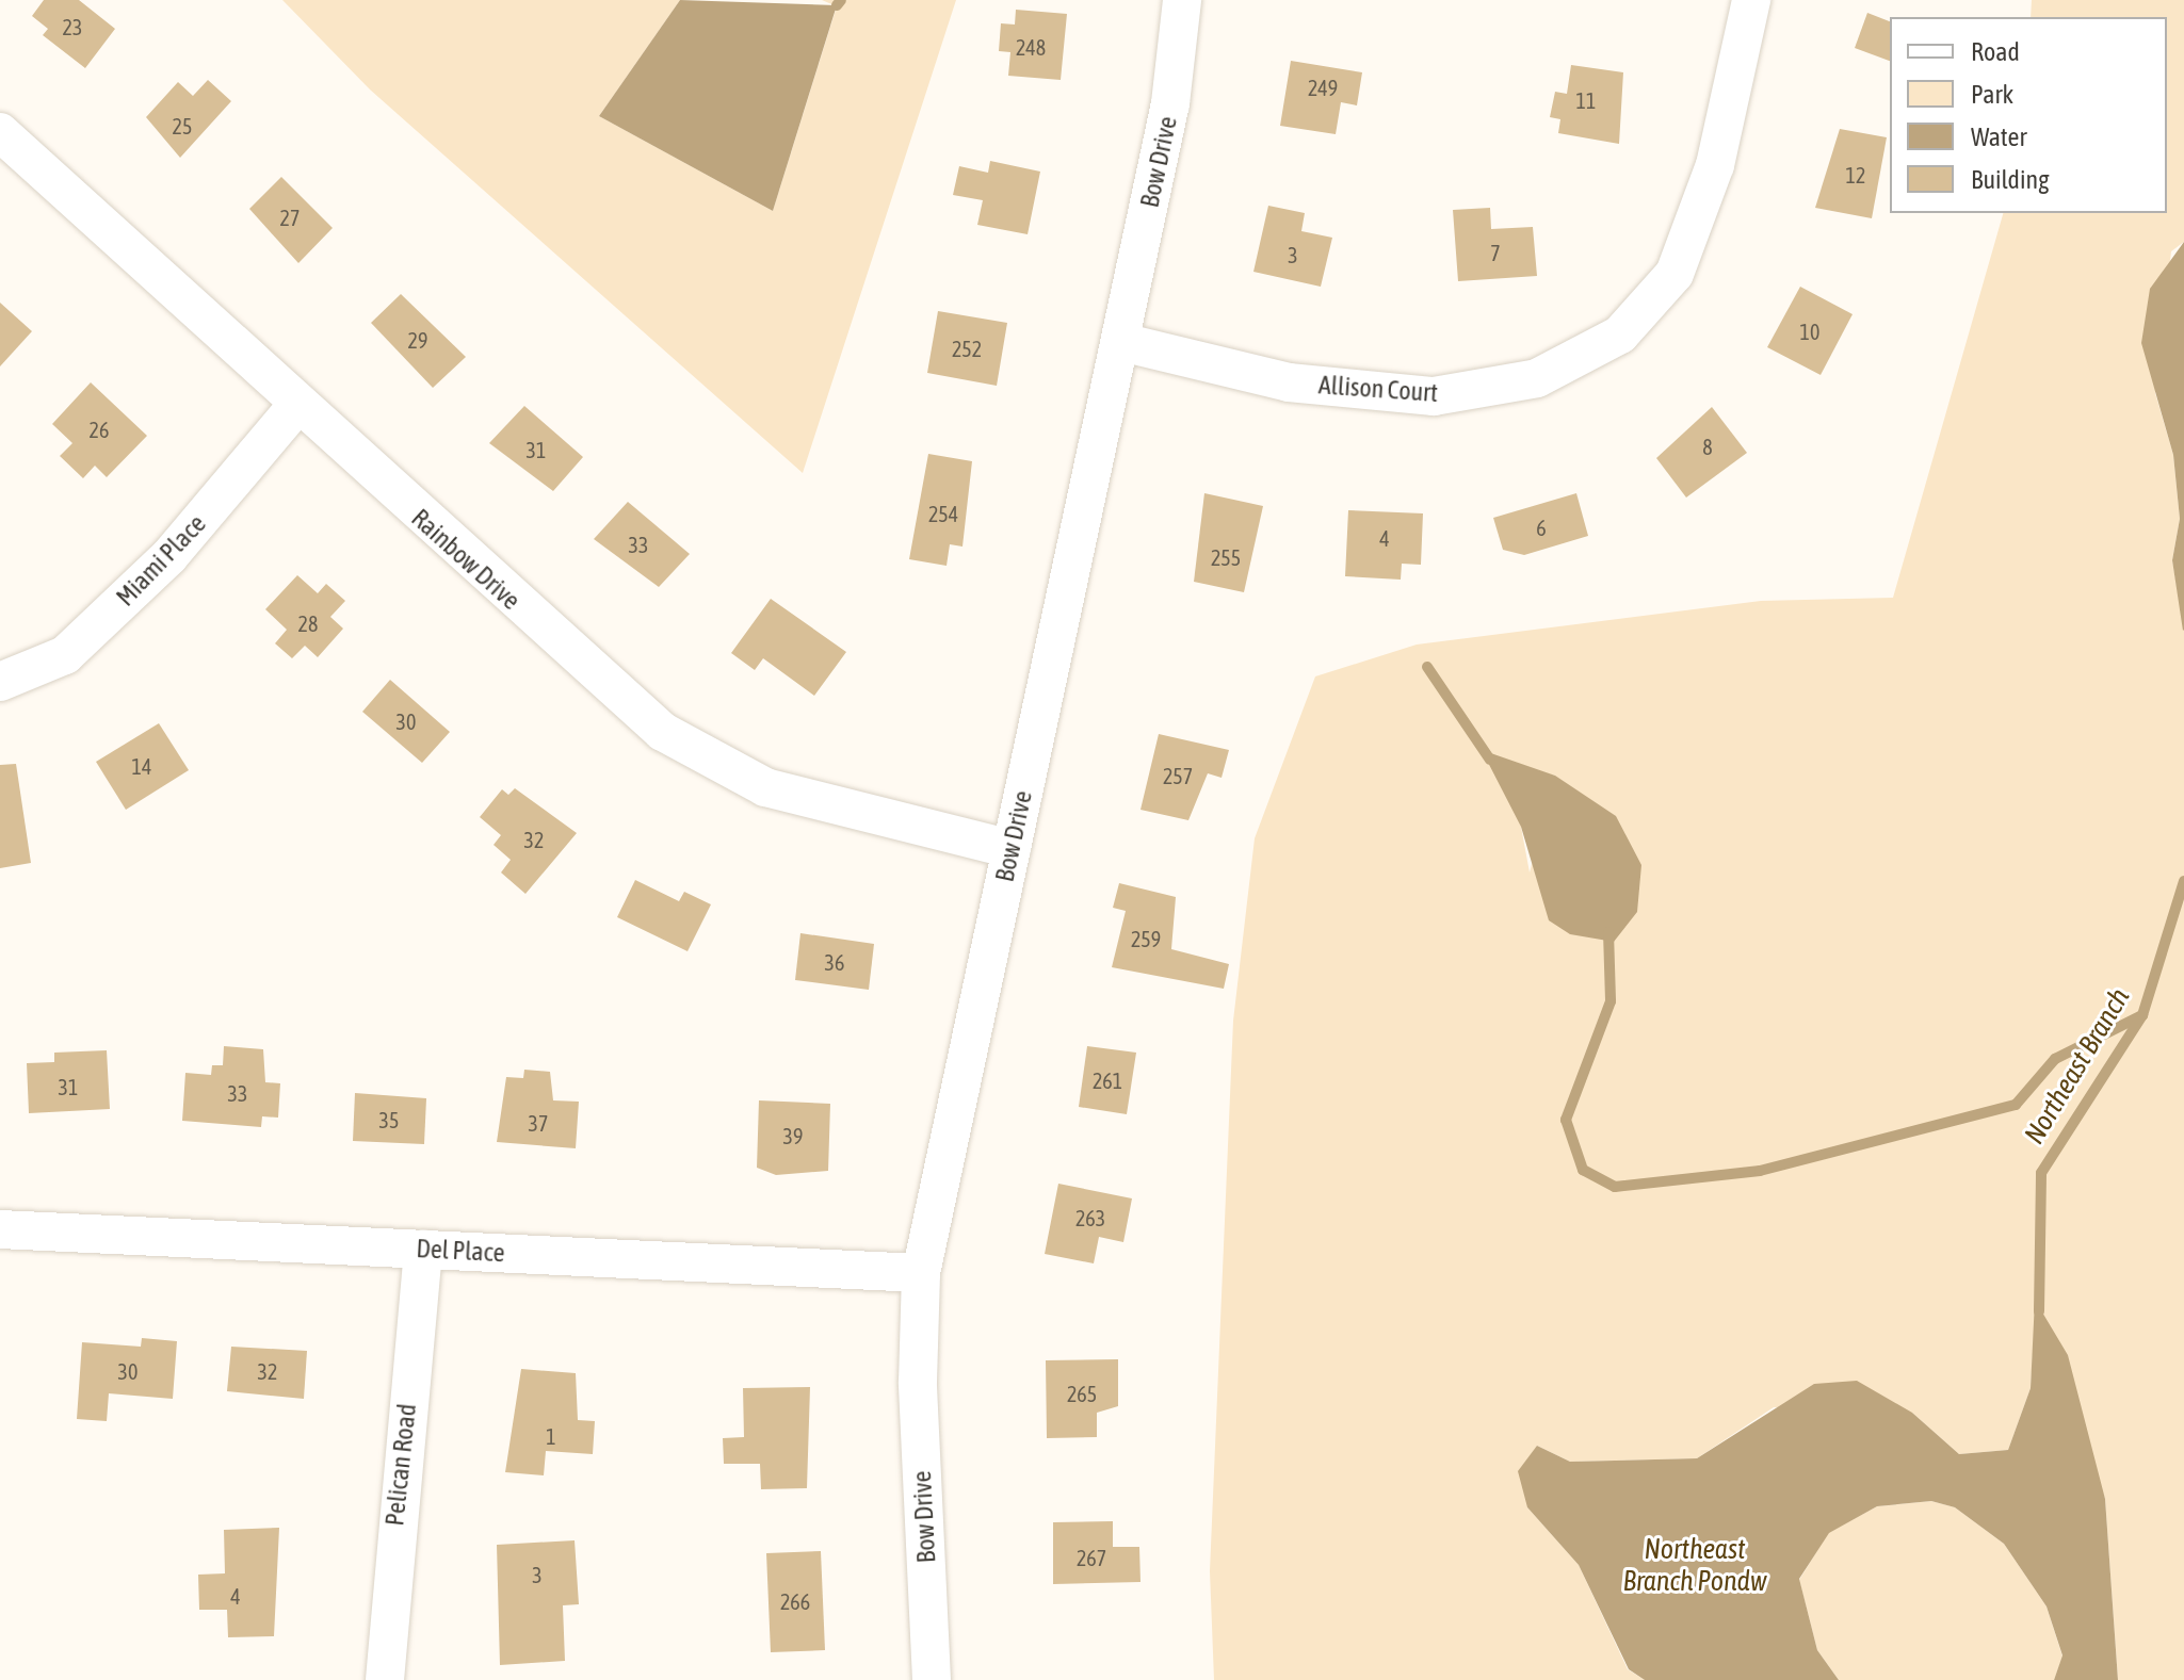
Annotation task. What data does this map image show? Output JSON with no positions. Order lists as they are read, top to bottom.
{
  "streets": {
    "street": [
      "Bow Drive",
      "Allison Court",
      "Rainbow Drive",
      "Miami Place",
      "Del Place",
      "Pelican Road"
    ]
  },
  "crossings": [
    ["Bow Drive", "Allison Court"],
    ["Bow Drive", "Rainbow Drive"],
    ["Bow Drive", "Del Place"],
    ["Rainbow Drive", "Miami Place"],
    ["Del Place", "Pelican Road"]
  ],
  "water": ["Northeast Branch", "Northeast Branch Pondw"],
  "house_numbers": [
    "23",
    "248",
    "249",
    "11",
    "25",
    "12",
    "27",
    "7",
    "3",
    "10",
    "29",
    "252",
    "26",
    "8",
    "31",
    "254",
    "6",
    "4",
    "33",
    "255",
    "28",
    "30",
    "14",
    "257",
    "32",
    "259",
    "36",
    "261",
    "31",
    "33",
    "35",
    "37",
    "39",
    "263",
    "30",
    "32",
    "265",
    "1",
    "267",
    "3",
    "4",
    "266"
  ],
  "legend": [
    "Road",
    "Park",
    "Water",
    "Building"
  ]
}
